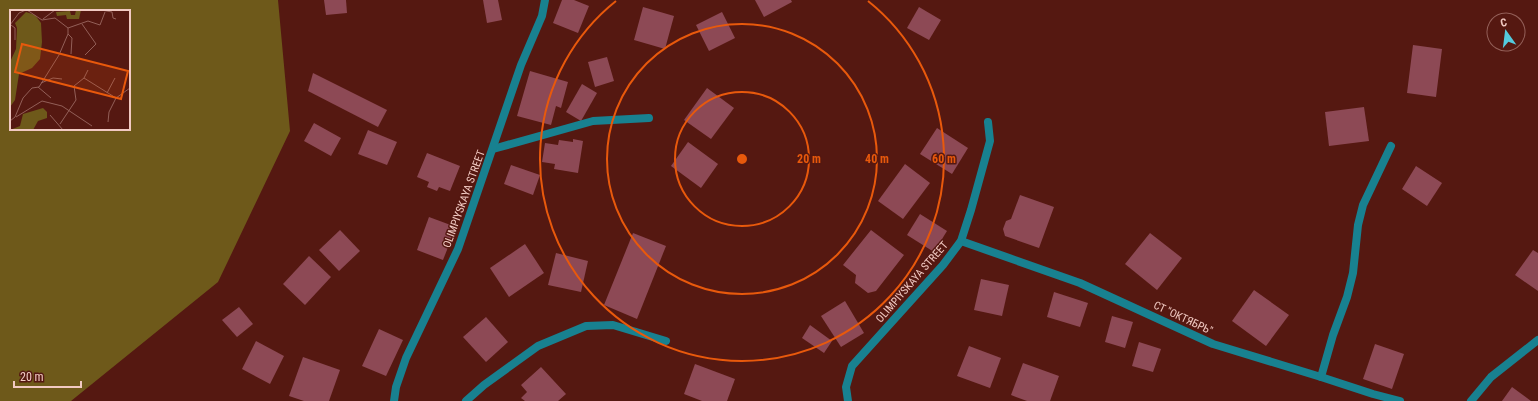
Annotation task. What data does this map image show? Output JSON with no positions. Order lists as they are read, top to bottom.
{
  "streets": {
    "street": ["OLIMPIYSKAYA STREET", "СТ \"ОКТЯБРЬ\""]
  },
  "crossings": [
    ["OLIMPIYSKAYA STREET", "СТ \"ОКТЯБРЬ\""]
  ],
  "scale_bar": "20 m",
  "north": "top",
  "rings": ["20 m", "40 m", "60 m"]
}
